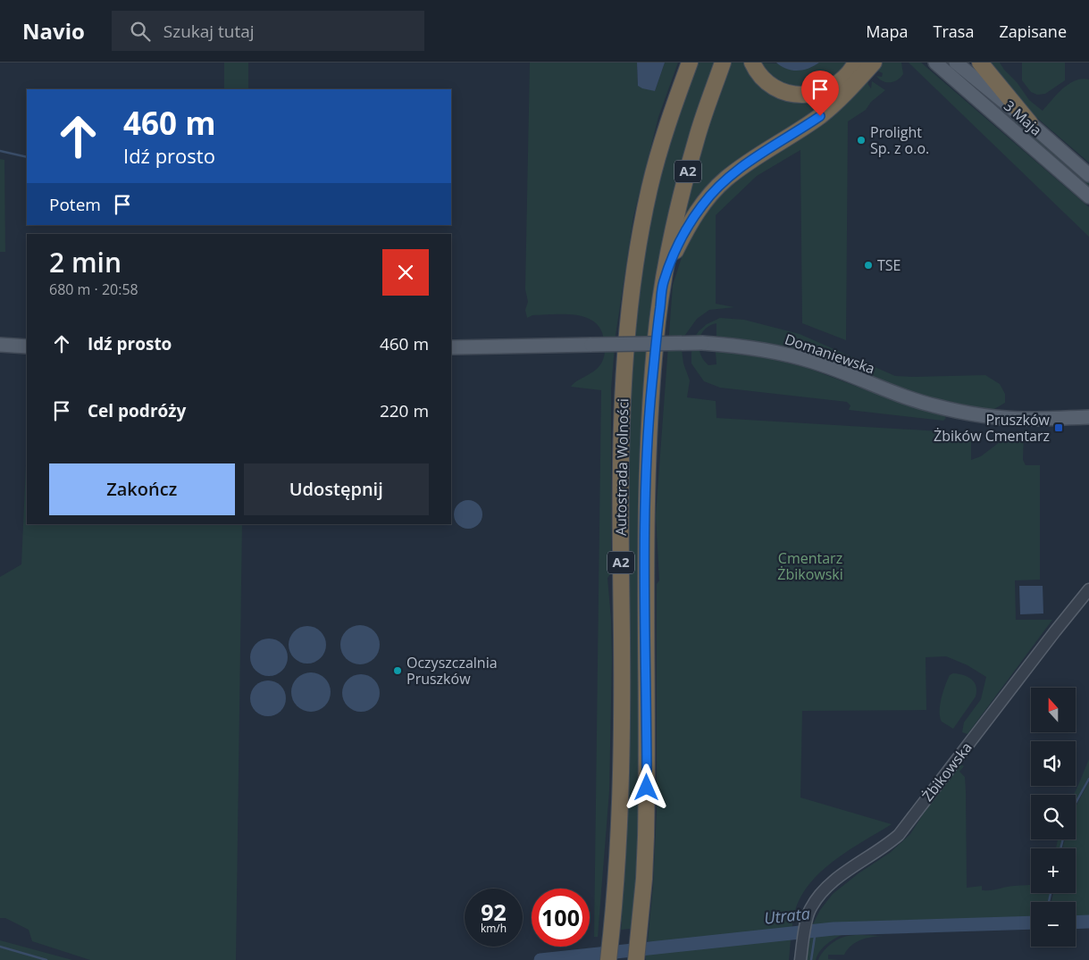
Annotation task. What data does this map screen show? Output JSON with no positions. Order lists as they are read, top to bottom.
{
  "streets": {
    "highway": ["A2", "Autostrada Wolności"],
    "main road": ["3 Maja", "Domaniewska"],
    "street": ["Żbikowska"]
  },
  "water": ["Utrata"],
  "parks": ["Cmentarz Żbikowski"],
  "places": {
    "other": ["Prolight Sp. z o.o.", "TSE", "Oczyszczalnia Pruszków"],
    "transit": ["Pruszków Żbików Cmentarz"]
  },
  "north": "top",
  "page": {
    "header": "Navio",
    "search": "Szukaj tutaj",
    "nav": ["Mapa", "Trasa", "Zapisane"],
    "turn": ["460 m", "Idź prosto"],
    "then": "Potem",
    "heading": ["2 min", "680 m · 20:58"],
    "list": [
      {
        "name": "Idź prosto",
        "value": "460 m"
      },
      {
        "name": "Cel podróży",
        "value": "220 m"
      }
    ],
    "buttons": ["Zakończ", "Udostępnij"],
    "map_buttons": ["+", "−"],
    "speed": "92 km/h",
    "limit": "100"
  }
}
